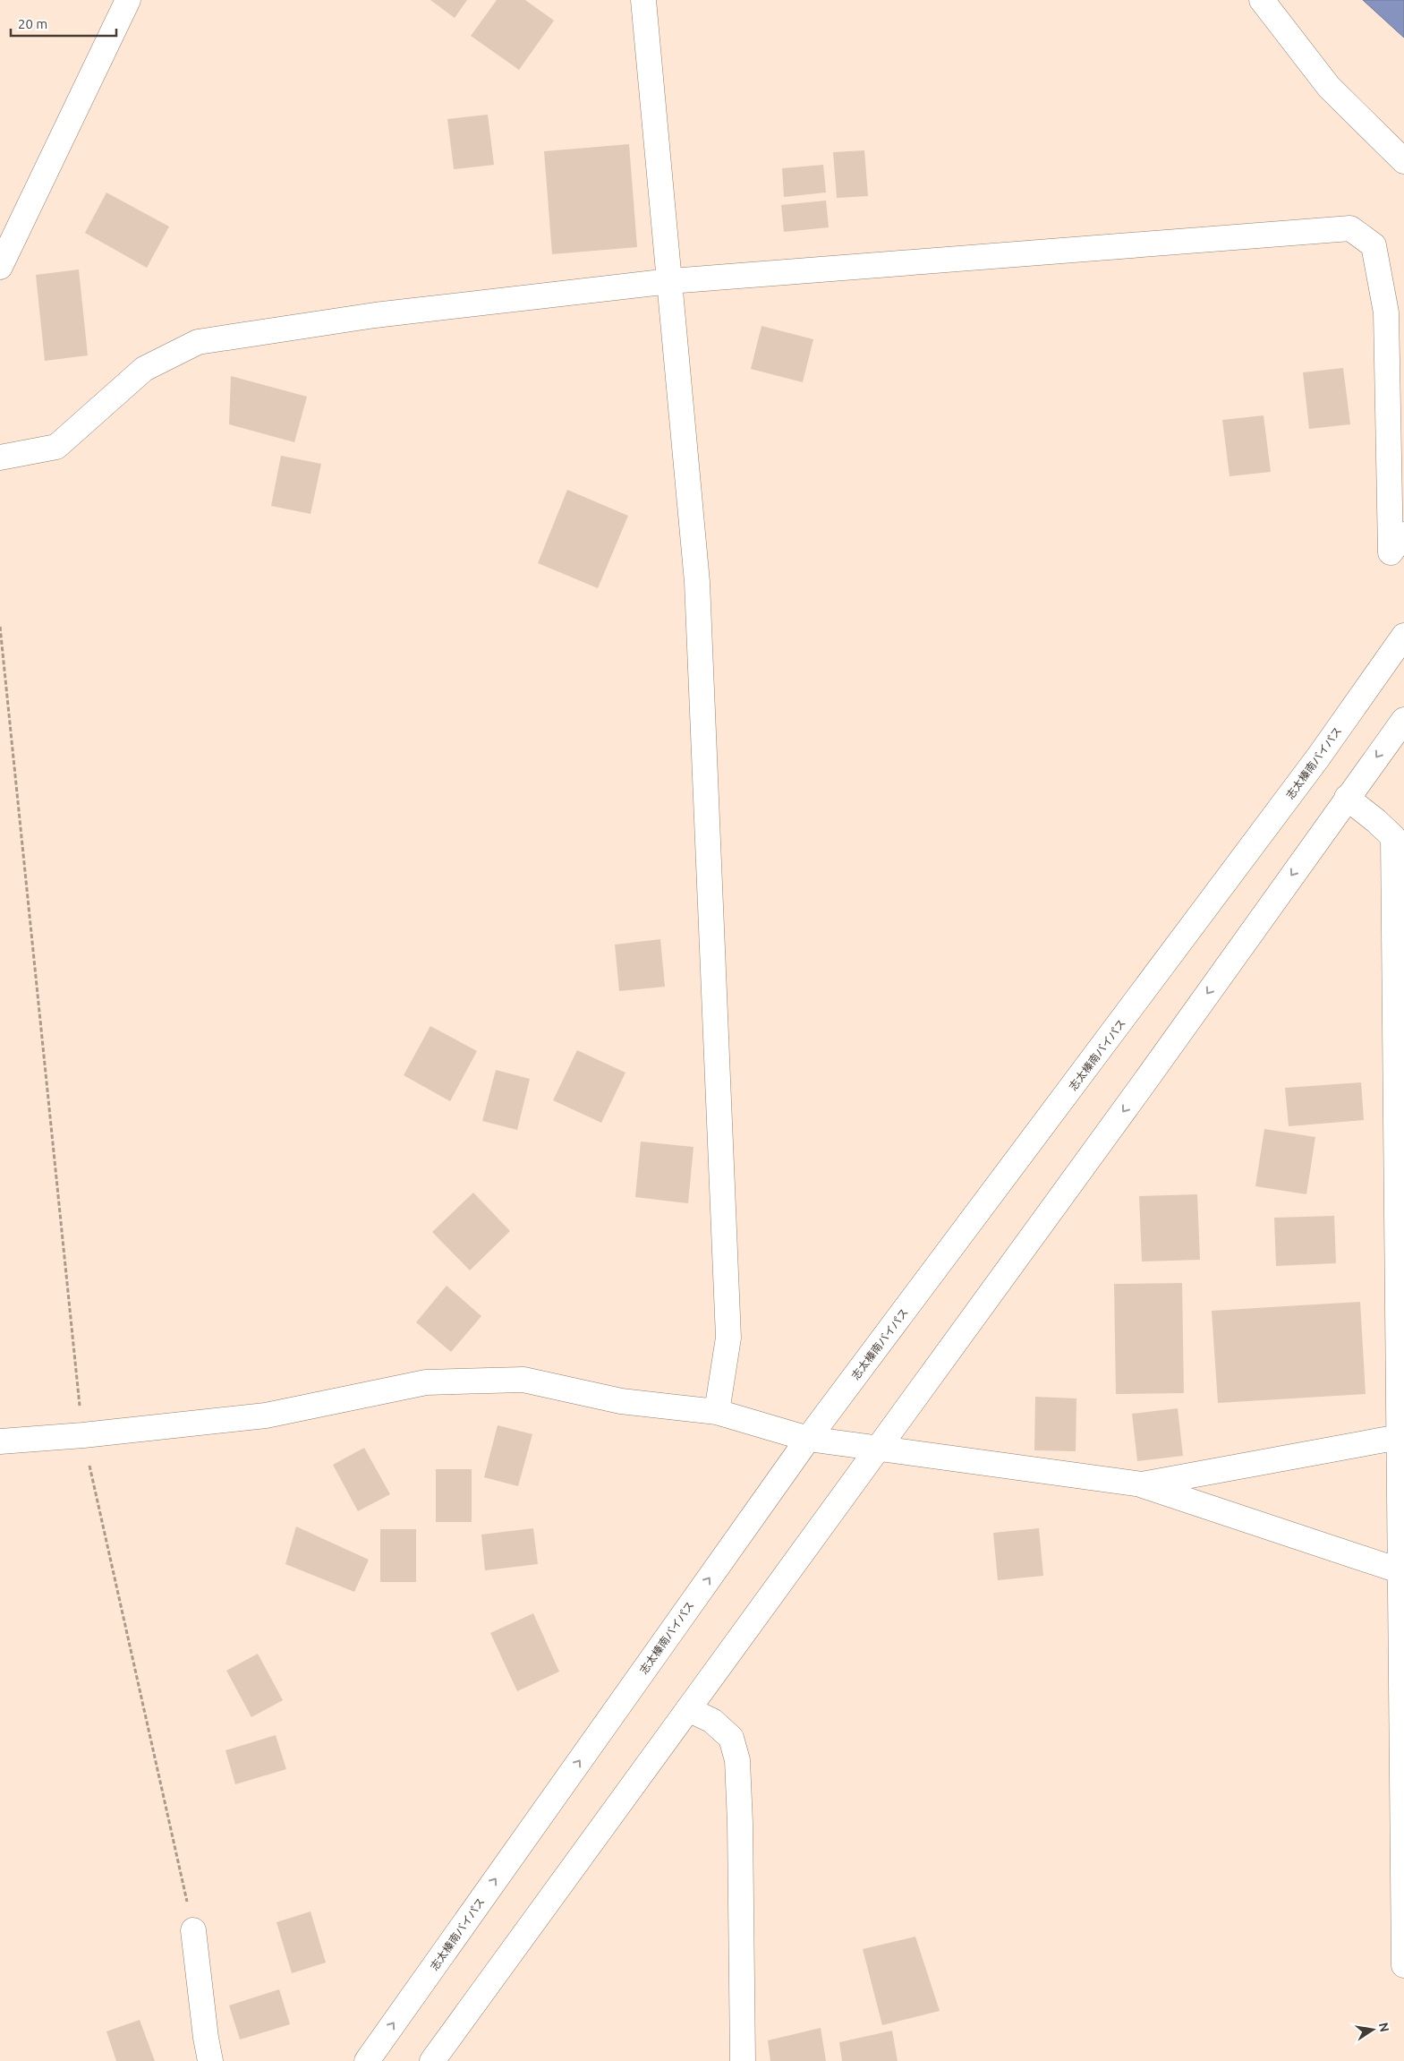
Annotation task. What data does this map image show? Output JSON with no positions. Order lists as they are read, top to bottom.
{
  "streets": {
    "main road": ["志太榛南バイパス"]
  },
  "scale_bar": "20 m",
  "north": "right"
}
